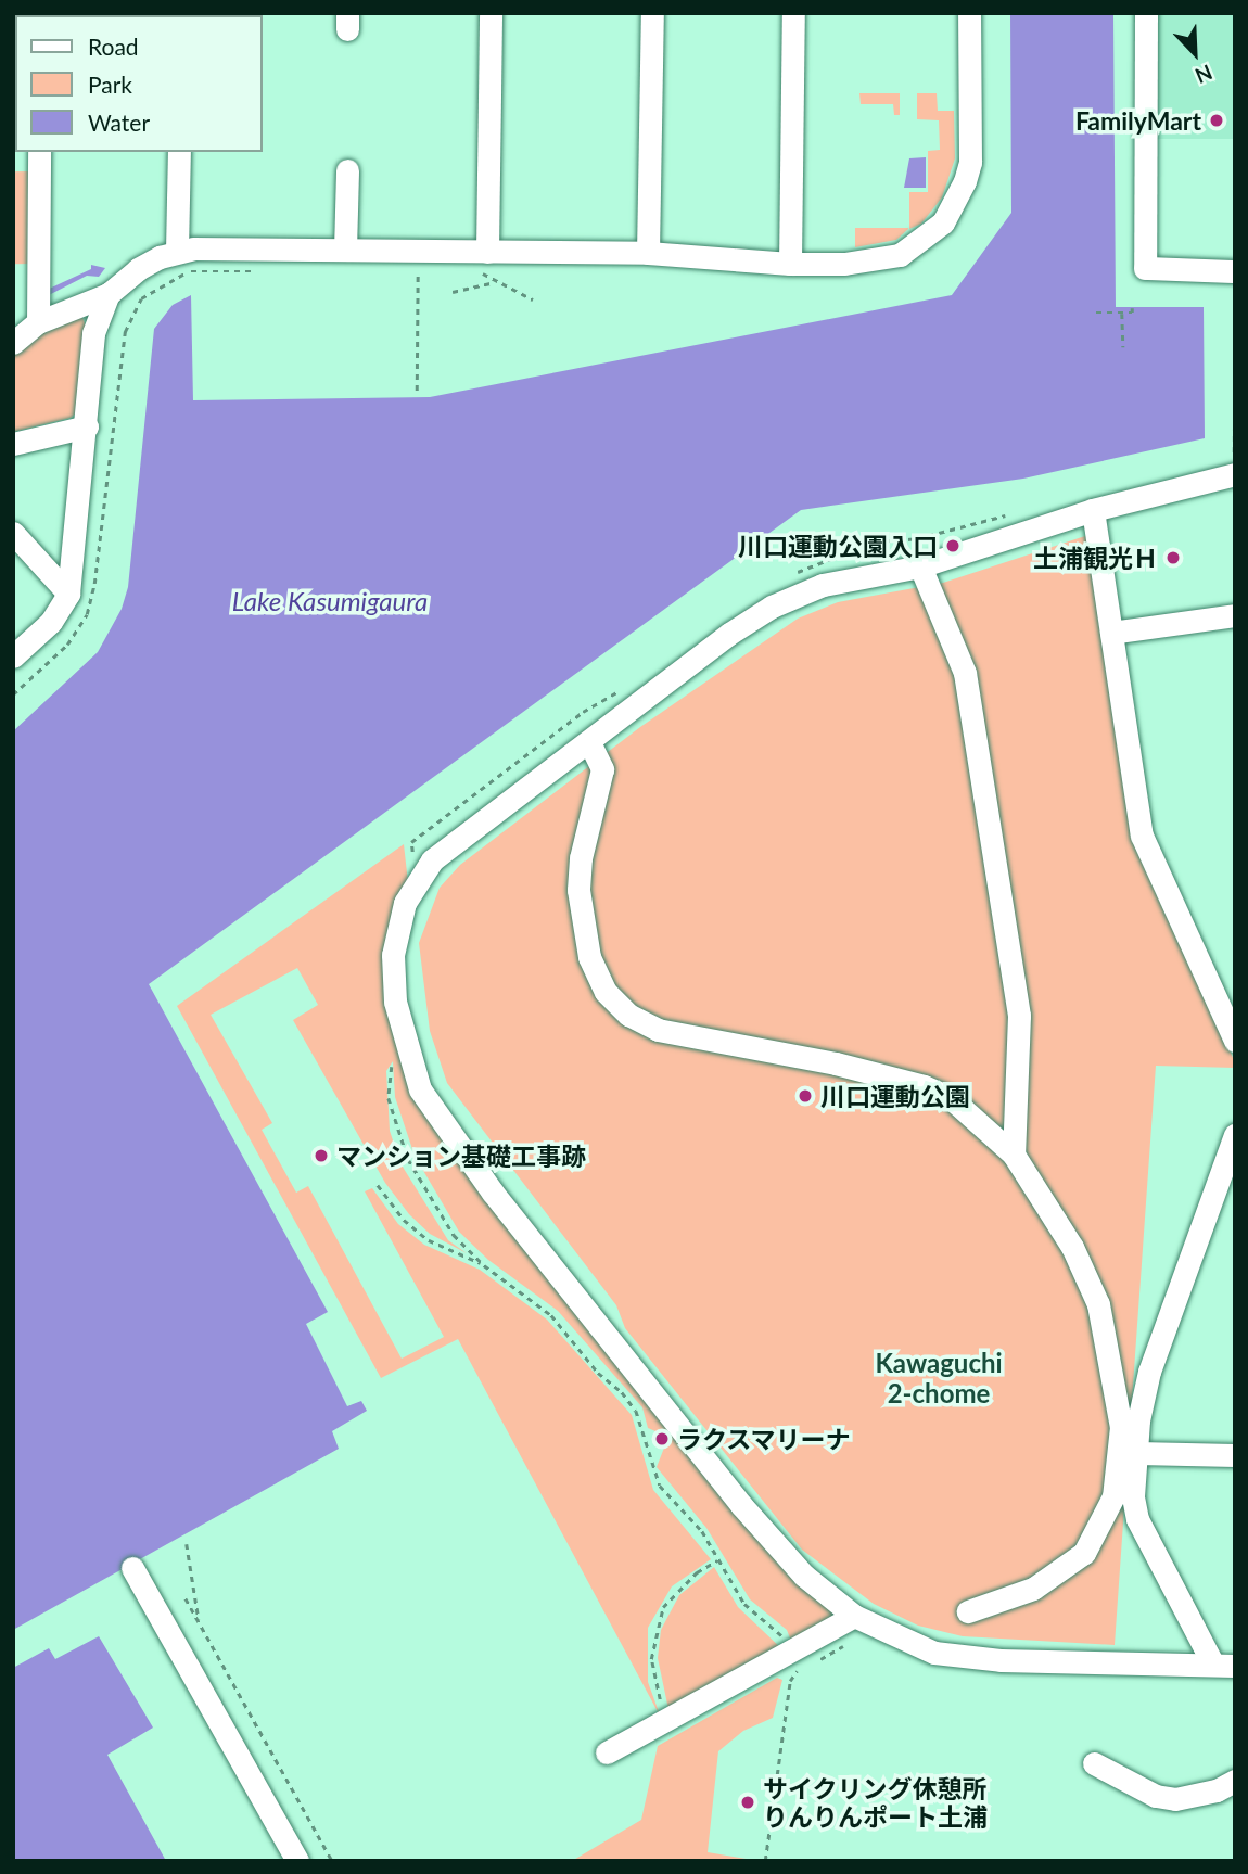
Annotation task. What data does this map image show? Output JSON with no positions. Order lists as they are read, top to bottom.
{
  "districts": ["Kawaguchi 2-chome"],
  "water": ["Lake Kasumigaura"],
  "places": [
    "FamilyMart",
    "川口運動公園入口",
    "土浦観光Ｈ",
    "川口運動公園",
    "マンション基礎工事跡",
    "ラクスマリーナ",
    "サイクリング休憩所 りんりんポート土浦"
  ],
  "legend": ["Road", "Park", "Water"],
  "north": "bottom right"
}
